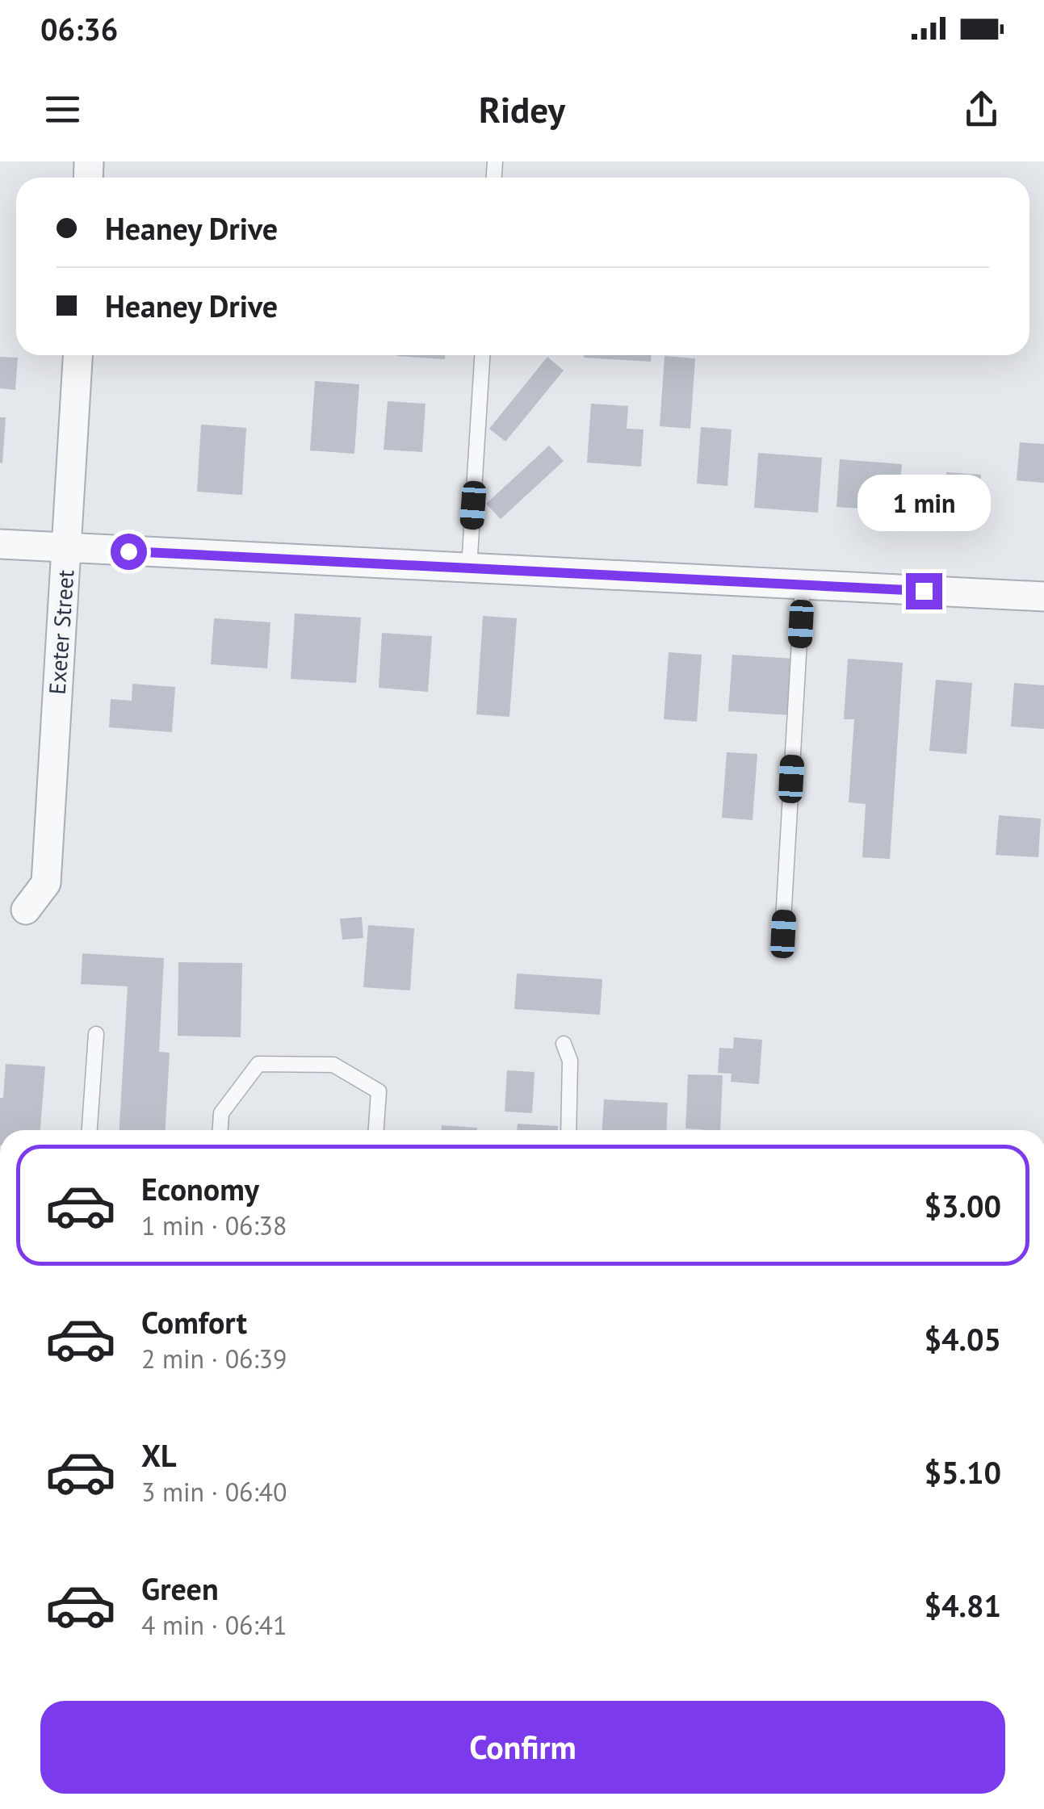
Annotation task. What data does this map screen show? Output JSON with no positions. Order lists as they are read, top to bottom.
{
  "streets": {
    "street": ["Exeter Street"]
  },
  "page": {
    "status": "06:36",
    "header": "Ridey",
    "banner": ["Heaney Drive", "Heaney Drive"],
    "bubble": "1 min",
    "list": [
      {
        "name": "Economy",
        "note": "1 min · 06:38",
        "value": "$3.00"
      },
      {
        "name": "Comfort",
        "note": "2 min · 06:39",
        "value": "$4.05"
      },
      {
        "name": "XL",
        "note": "3 min · 06:40",
        "value": "$5.10"
      },
      {
        "name": "Green",
        "note": "4 min · 06:41",
        "value": "$4.81"
      }
    ],
    "buttons": "Confirm"
  }
}
